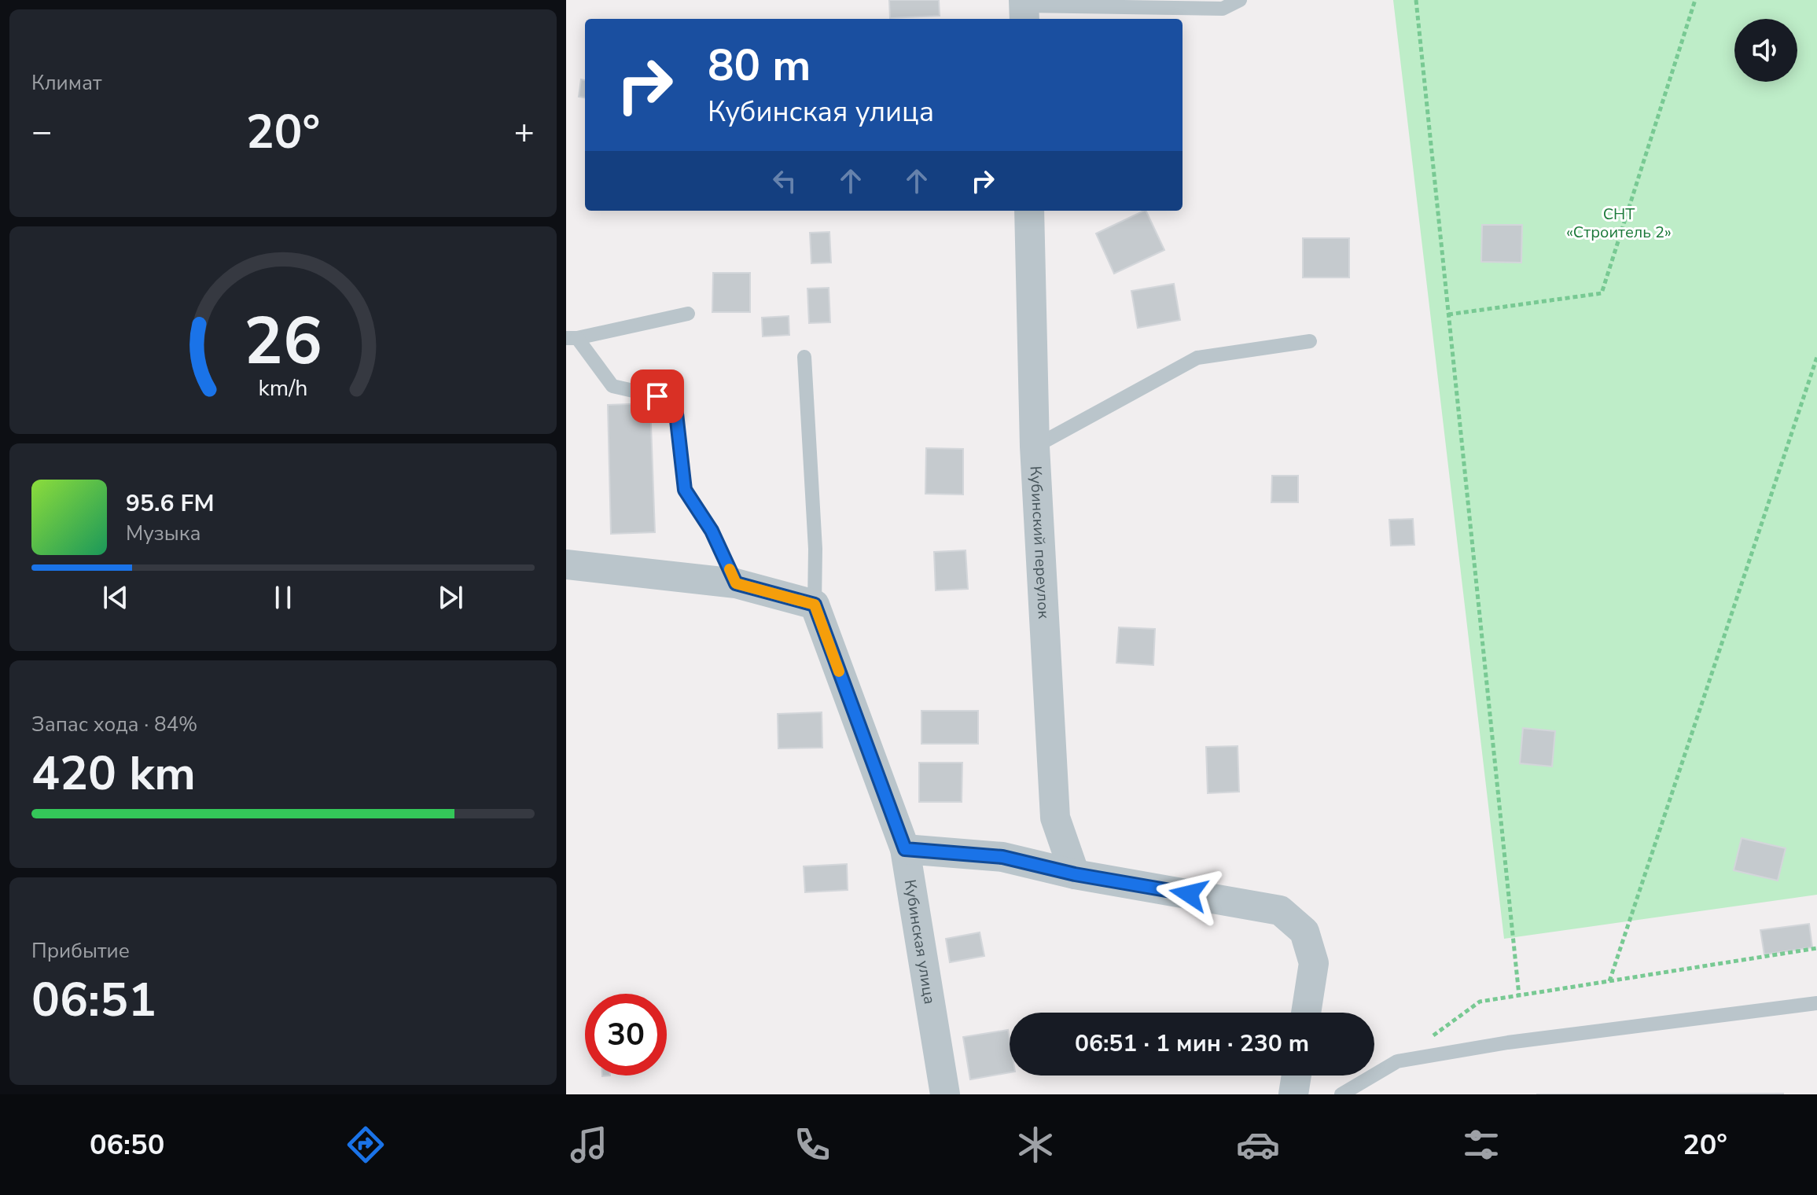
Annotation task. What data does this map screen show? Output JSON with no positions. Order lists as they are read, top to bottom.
{
  "streets": {
    "street": ["Кубинский переулок", "Кубинская улица"]
  },
  "parks": ["СНТ «Строитель 2»"],
  "page": {
    "tile": [
      "Климат",
      ["Запас хода · 84%", "420 km"],
      ["Прибытие", "06:51"]
    ],
    "turn": ["80 m", "Кубинская улица"],
    "heat": ["−", "20°", "+"],
    "song": ["95.6 FM", "Музыка"],
    "limit": "30",
    "trip": "06:51 · 1 мин · 230 m",
    "tabs": ["06:50", "20°"],
    "gauge": ["26", "km/h"]
  }
}
